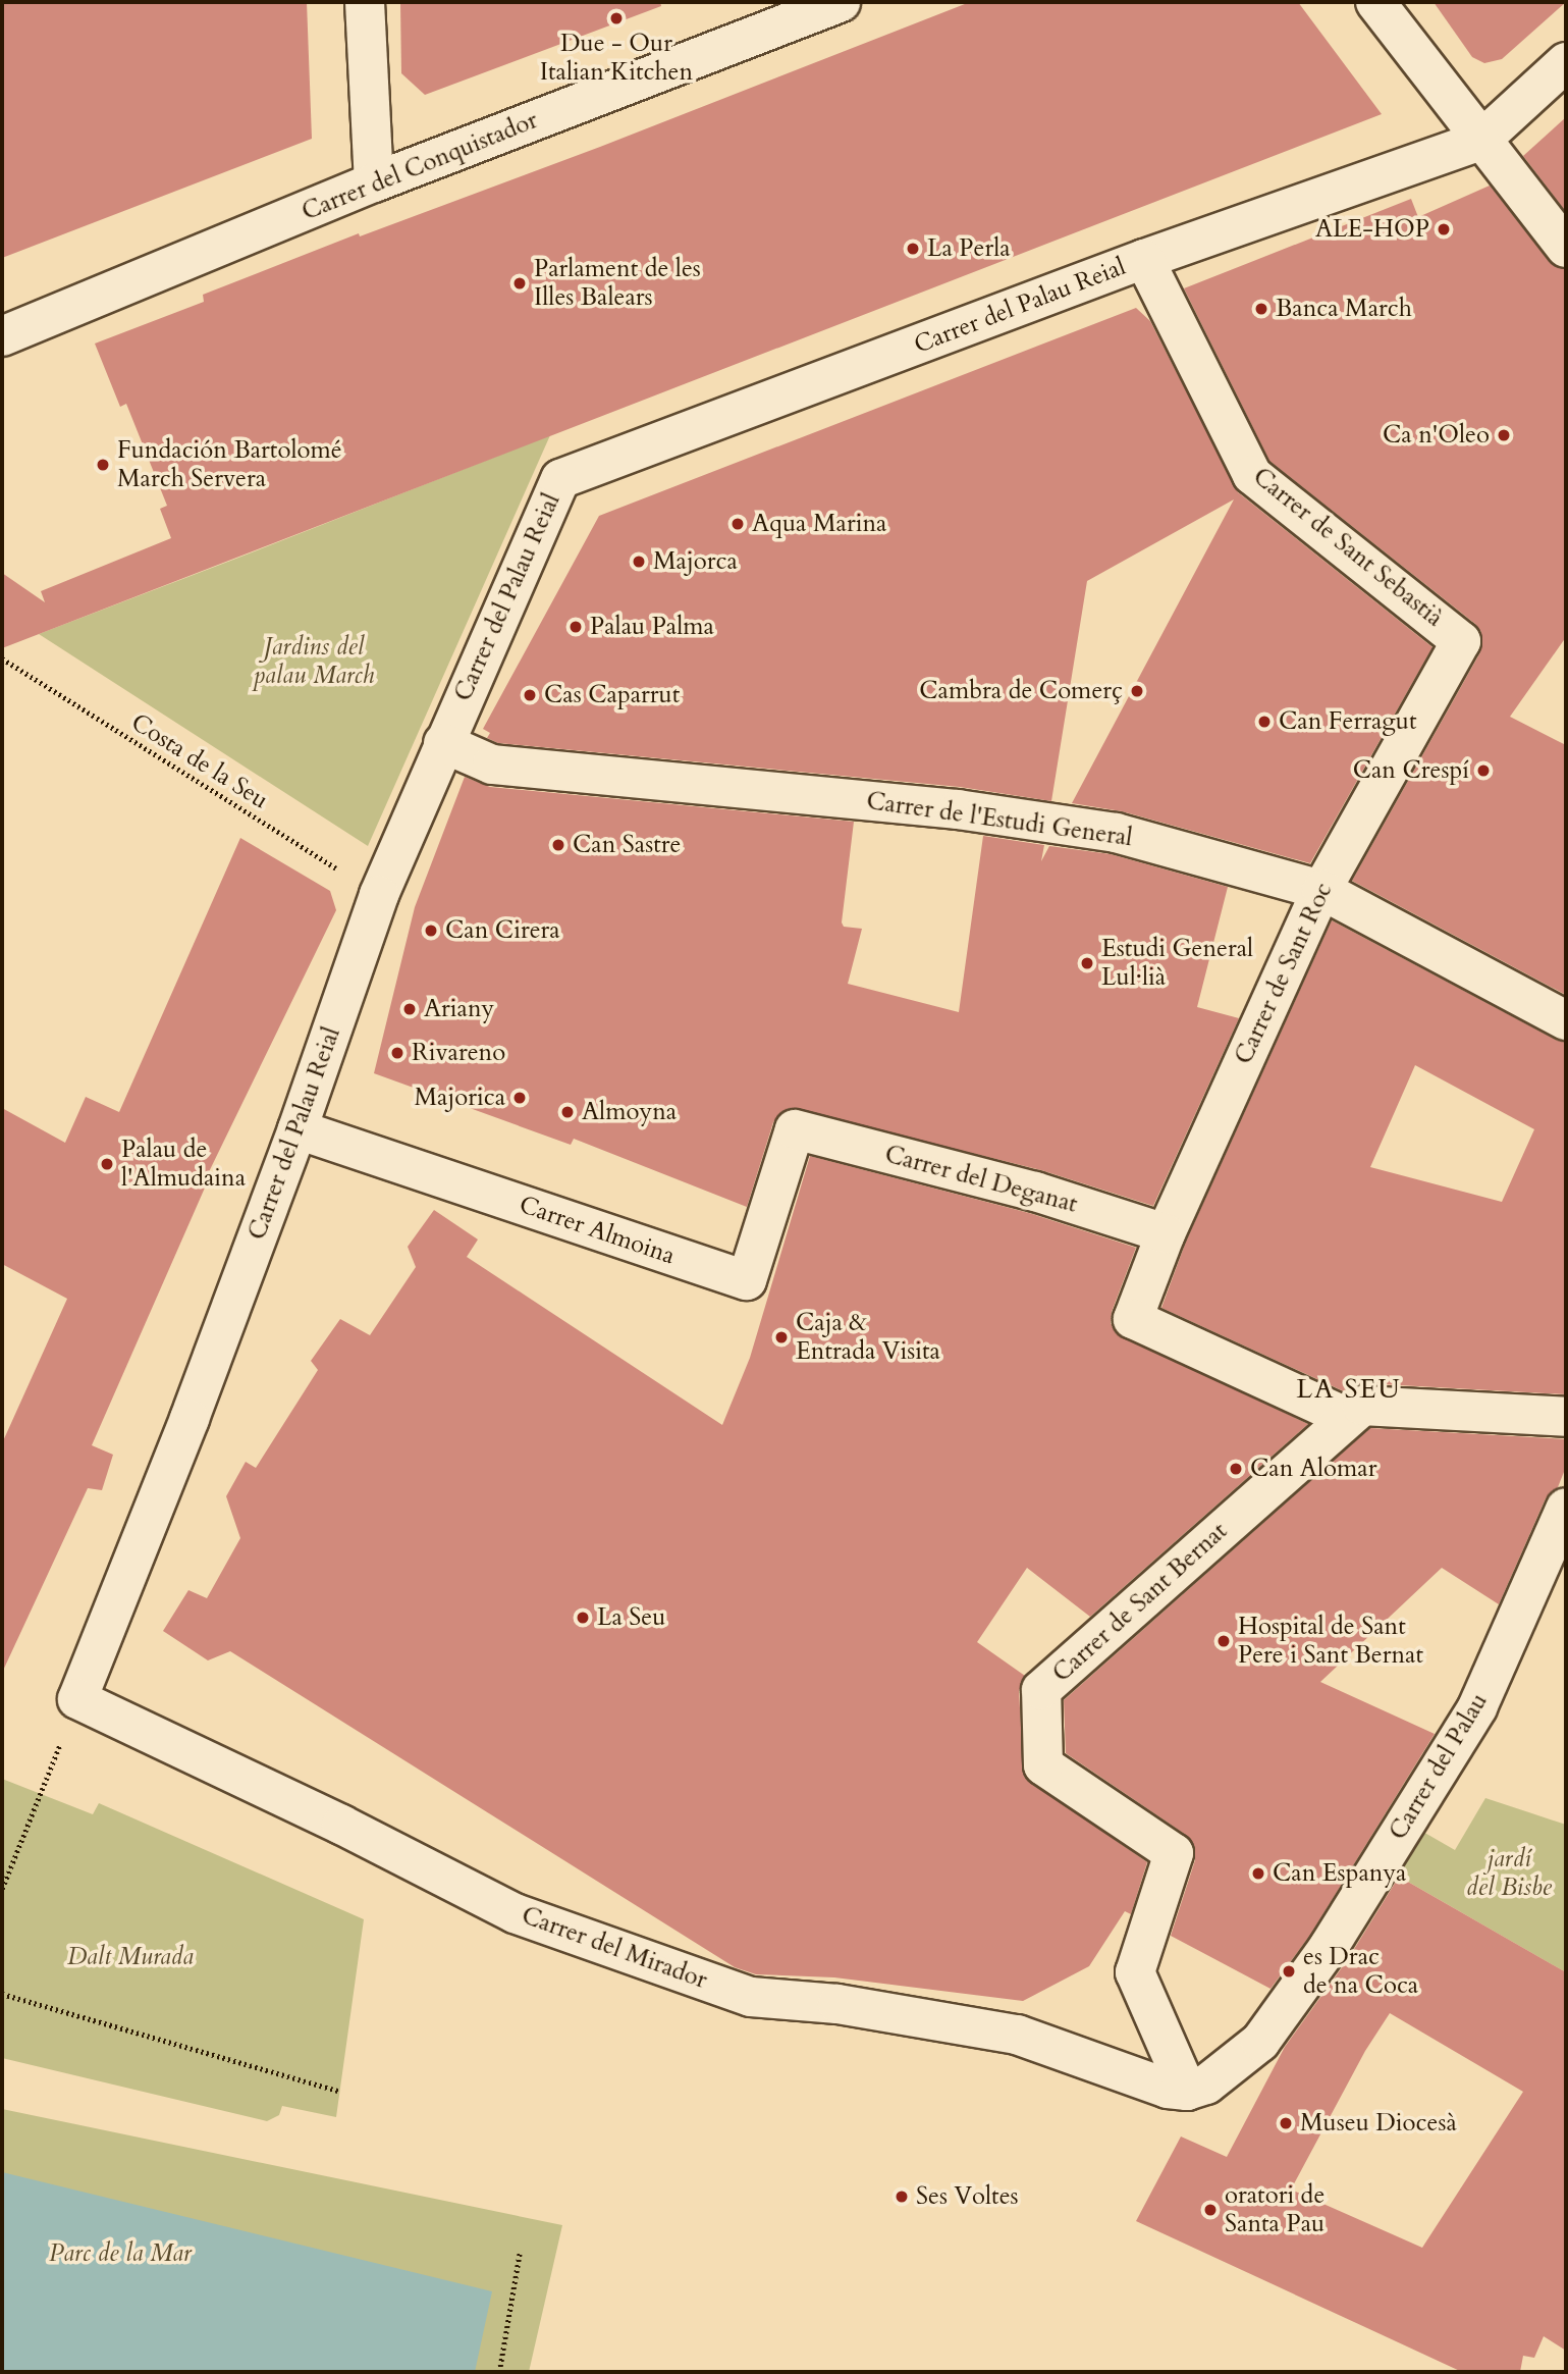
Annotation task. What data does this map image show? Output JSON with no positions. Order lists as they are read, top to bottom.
{
  "streets": {
    "street": [
      "Carrer del Conquistador",
      "Carrer del Palau Reial",
      "Carrer de Sant Sebastià",
      "Carrer de l'Estudi General",
      "Carrer de Sant Roc",
      "Carrer del Deganat",
      "Carrer Almoina",
      "Carrer de Sant Bernat",
      "Carrer del Palau",
      "Carrer del Mirador"
    ],
    "path": ["Costa de la Seu"]
  },
  "crossings": [
    ["Carrer del Palau Reial", "Carrer de Sant Sebastià"],
    ["Carrer del Palau Reial", "Costa de la Seu"],
    ["Carrer del Palau Reial", "Carrer de l'Estudi General"],
    ["Carrer del Palau Reial", "Carrer Almoina"],
    ["Carrer del Palau Reial", "Carrer del Mirador"],
    ["Carrer de Sant Sebastià", "Carrer de Sant Roc"],
    ["Carrer de l'Estudi General", "Carrer de Sant Roc"],
    ["Carrer de Sant Roc", "Carrer del Deganat"],
    ["Carrer de Sant Roc", "Carrer de Sant Bernat"],
    ["Carrer del Deganat", "Carrer Almoina"],
    ["Carrer de Sant Bernat", "Carrer del Palau"],
    ["Carrer de Sant Bernat", "Carrer del Mirador"],
    ["Carrer del Palau", "Carrer del Mirador"]
  ],
  "districts": ["LA SEU"],
  "parks": [
    "Jardins del palau March",
    "jardí del Bisbe",
    "Dalt Murada",
    "Parc de la Mar"
  ],
  "places": [
    "Due - Our Italian Kitchen",
    "ALE-HOP",
    "La Perla",
    "Parlament de les Illes Balears",
    "Banca March",
    "Ca n'Oleo",
    "Fundación Bartolomé March Servera",
    "Aqua Marina",
    "Majorca",
    "Palau Palma",
    "Cambra de Comerç",
    "Cas Caparrut",
    "Can Ferragut",
    "Can Crespí",
    "Can Sastre",
    "Can Cirera",
    "Estudi General Lul·lià",
    "Ariany",
    "Rivareno",
    "Majorica",
    "Almoyna",
    "Palau de l'Almudaina",
    "Caja & Entrada Visita",
    "Can Alomar",
    "La Seu",
    "Hospital de Sant Pere i Sant Bernat",
    "Can Espanya",
    "es Drac de na Coca",
    "Museu Diocesà",
    "Ses Voltes",
    "oratori de Santa Pau"
  ]
}
